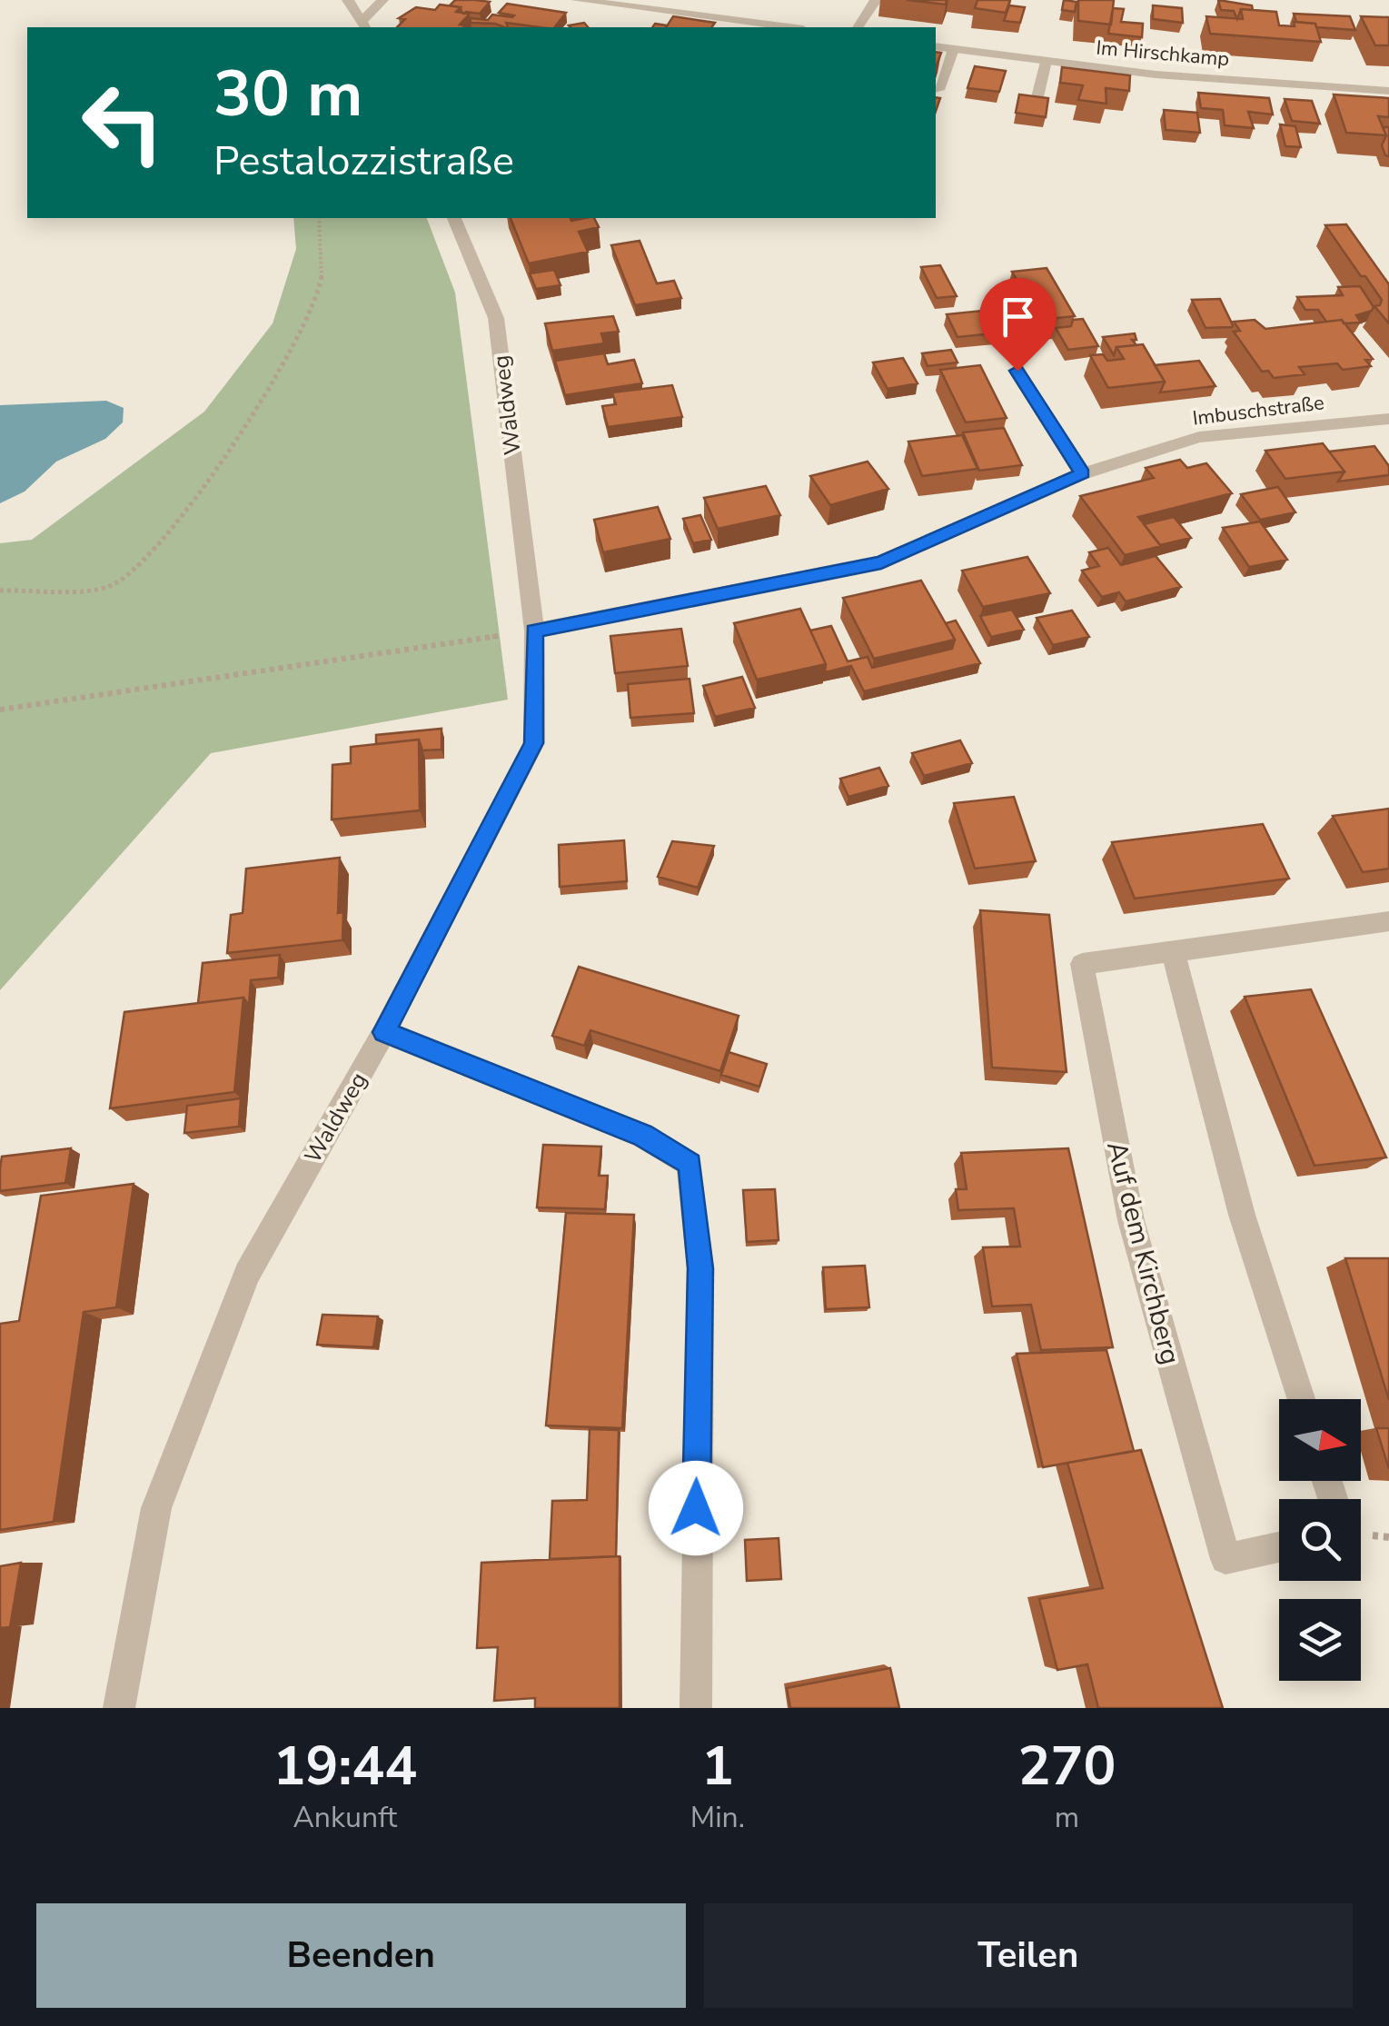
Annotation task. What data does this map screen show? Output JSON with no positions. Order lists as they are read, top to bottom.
{
  "streets": {
    "street": [
      "Im Hirschkamp",
      "Waldweg",
      "Imbuschstraße",
      "Auf dem Kirchberg"
    ]
  },
  "crossings": [
    ["Waldweg", "Imbuschstraße"]
  ],
  "north": "right",
  "page": {
    "turn": ["30 m", "Pestalozzistraße"],
    "eta": [
      "19:44",
      "Ankunft",
      "1",
      "Min.",
      "270",
      "m"
    ],
    "buttons": ["Beenden", "Teilen"]
  }
}
